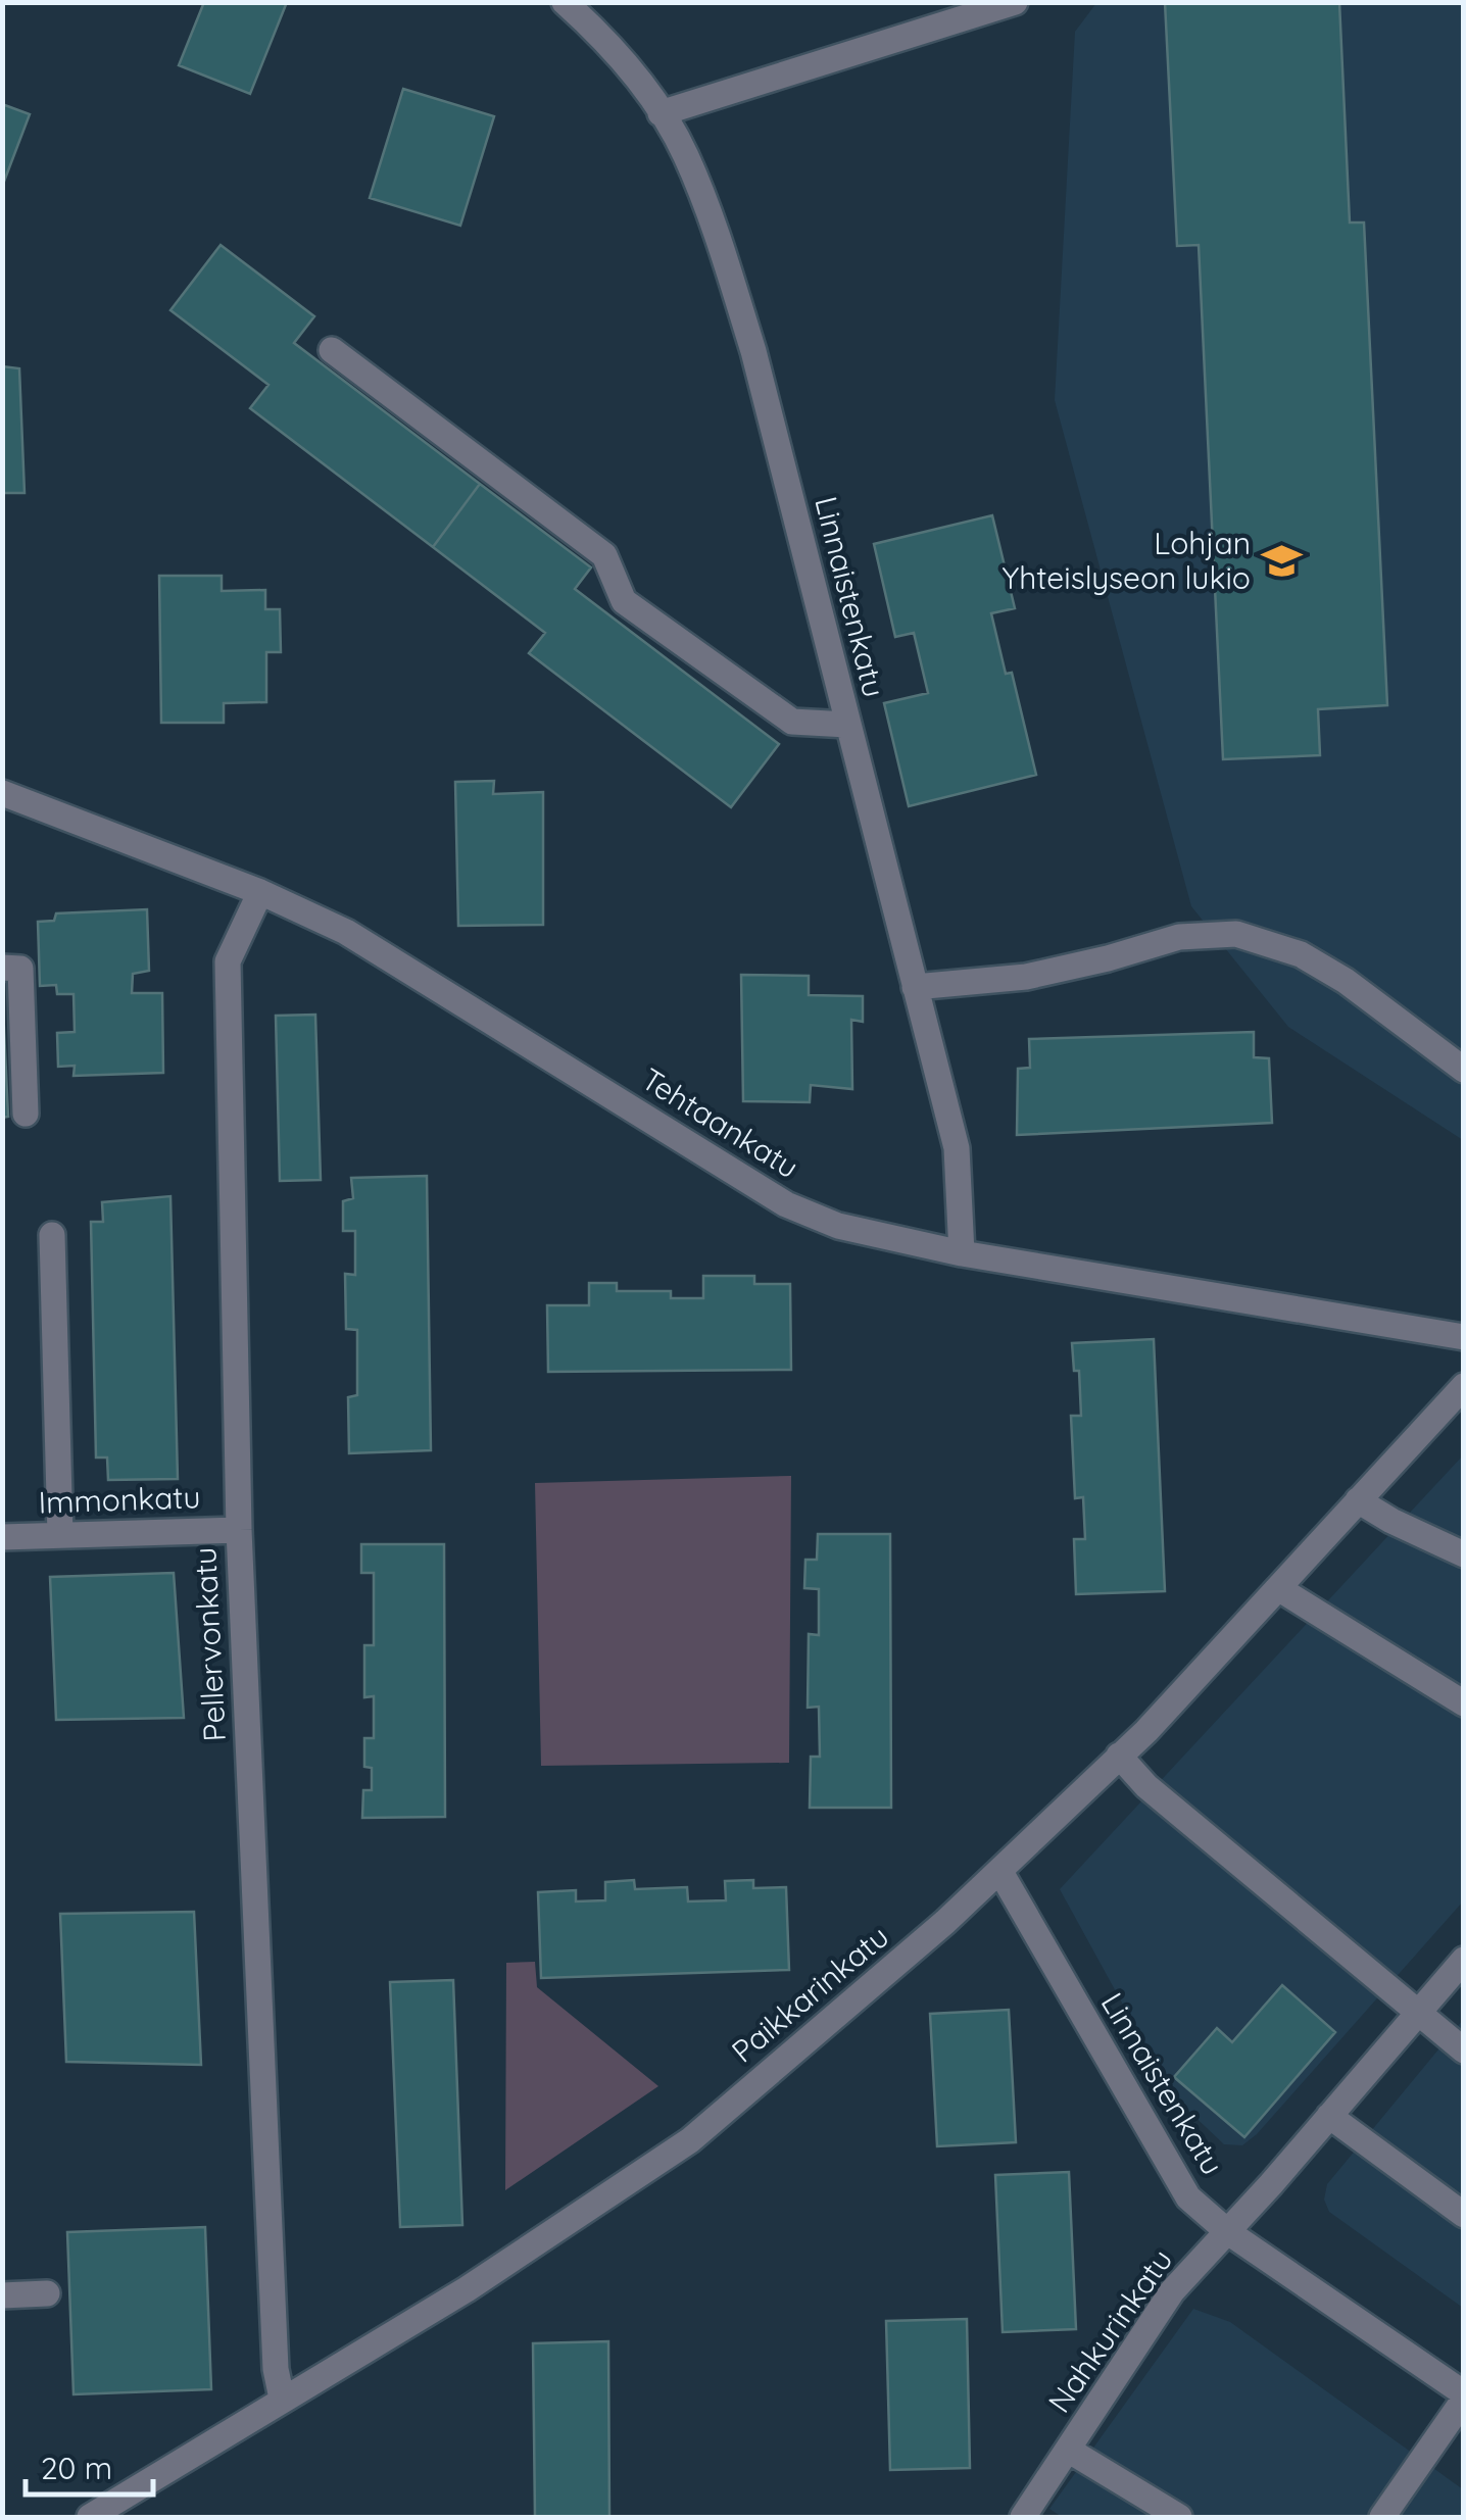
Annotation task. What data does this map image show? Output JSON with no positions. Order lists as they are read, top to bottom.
{
  "streets": {
    "street": [
      "Linnaistenkatu",
      "Tehtaankatu",
      "Immonkatu",
      "Pellervonkatu",
      "Paikkarinkatu",
      "Nahkurinkatu"
    ]
  },
  "crossings": [
    ["Linnaistenkatu", "Tehtaankatu"],
    ["Linnaistenkatu", "Paikkarinkatu"],
    ["Linnaistenkatu", "Nahkurinkatu"],
    ["Tehtaankatu", "Pellervonkatu"],
    ["Immonkatu", "Pellervonkatu"],
    ["Pellervonkatu", "Paikkarinkatu"]
  ],
  "places": {
    "school or university": ["Lohjan Yhteislyseon lukio"]
  },
  "scale_bar": "20 m"
}
